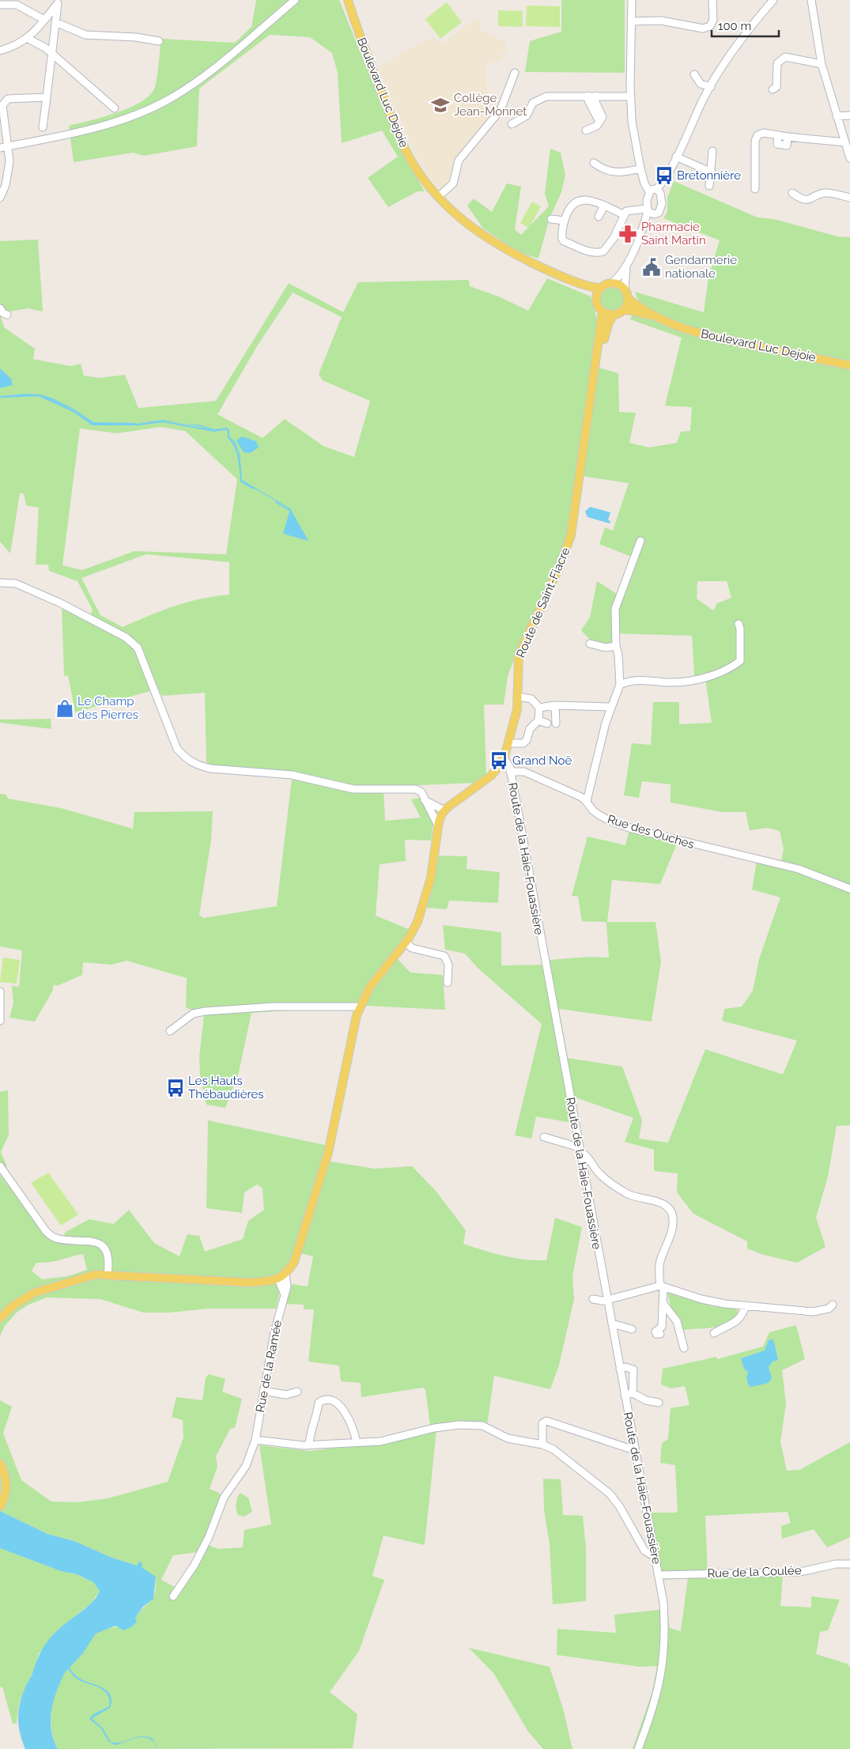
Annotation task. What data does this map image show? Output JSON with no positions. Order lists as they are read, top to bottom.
{
  "streets": {
    "main road": ["Boulevard Luc Dejoie", "Route de Saint-Fiacre"],
    "street": [
      "Rue des Ouches",
      "Route de la Haie-Fouassière",
      "Rue de la Ramée",
      "Rue de la Coulée"
    ]
  },
  "crossings": [
    ["Boulevard Luc Dejoie", "Route de Saint-Fiacre"],
    ["Route de Saint-Fiacre", "Route de la Haie-Fouassière"],
    ["Rue des Ouches", "Route de la Haie-Fouassière"],
    ["Route de la Haie-Fouassière", "Rue de la Coulée"]
  ],
  "places": {
    "school or university": ["Collège Jean-Monnet"],
    "bus stop": ["Bretonnière", "Grand Noë", "Les Hauts Thébaudières"],
    "pharmacy": ["Pharmacie Saint Martin"],
    "public building": ["Gendarmerie nationale"],
    "shop": ["Le Champ des Pierres"]
  },
  "scale_bar": "100 m"
}
